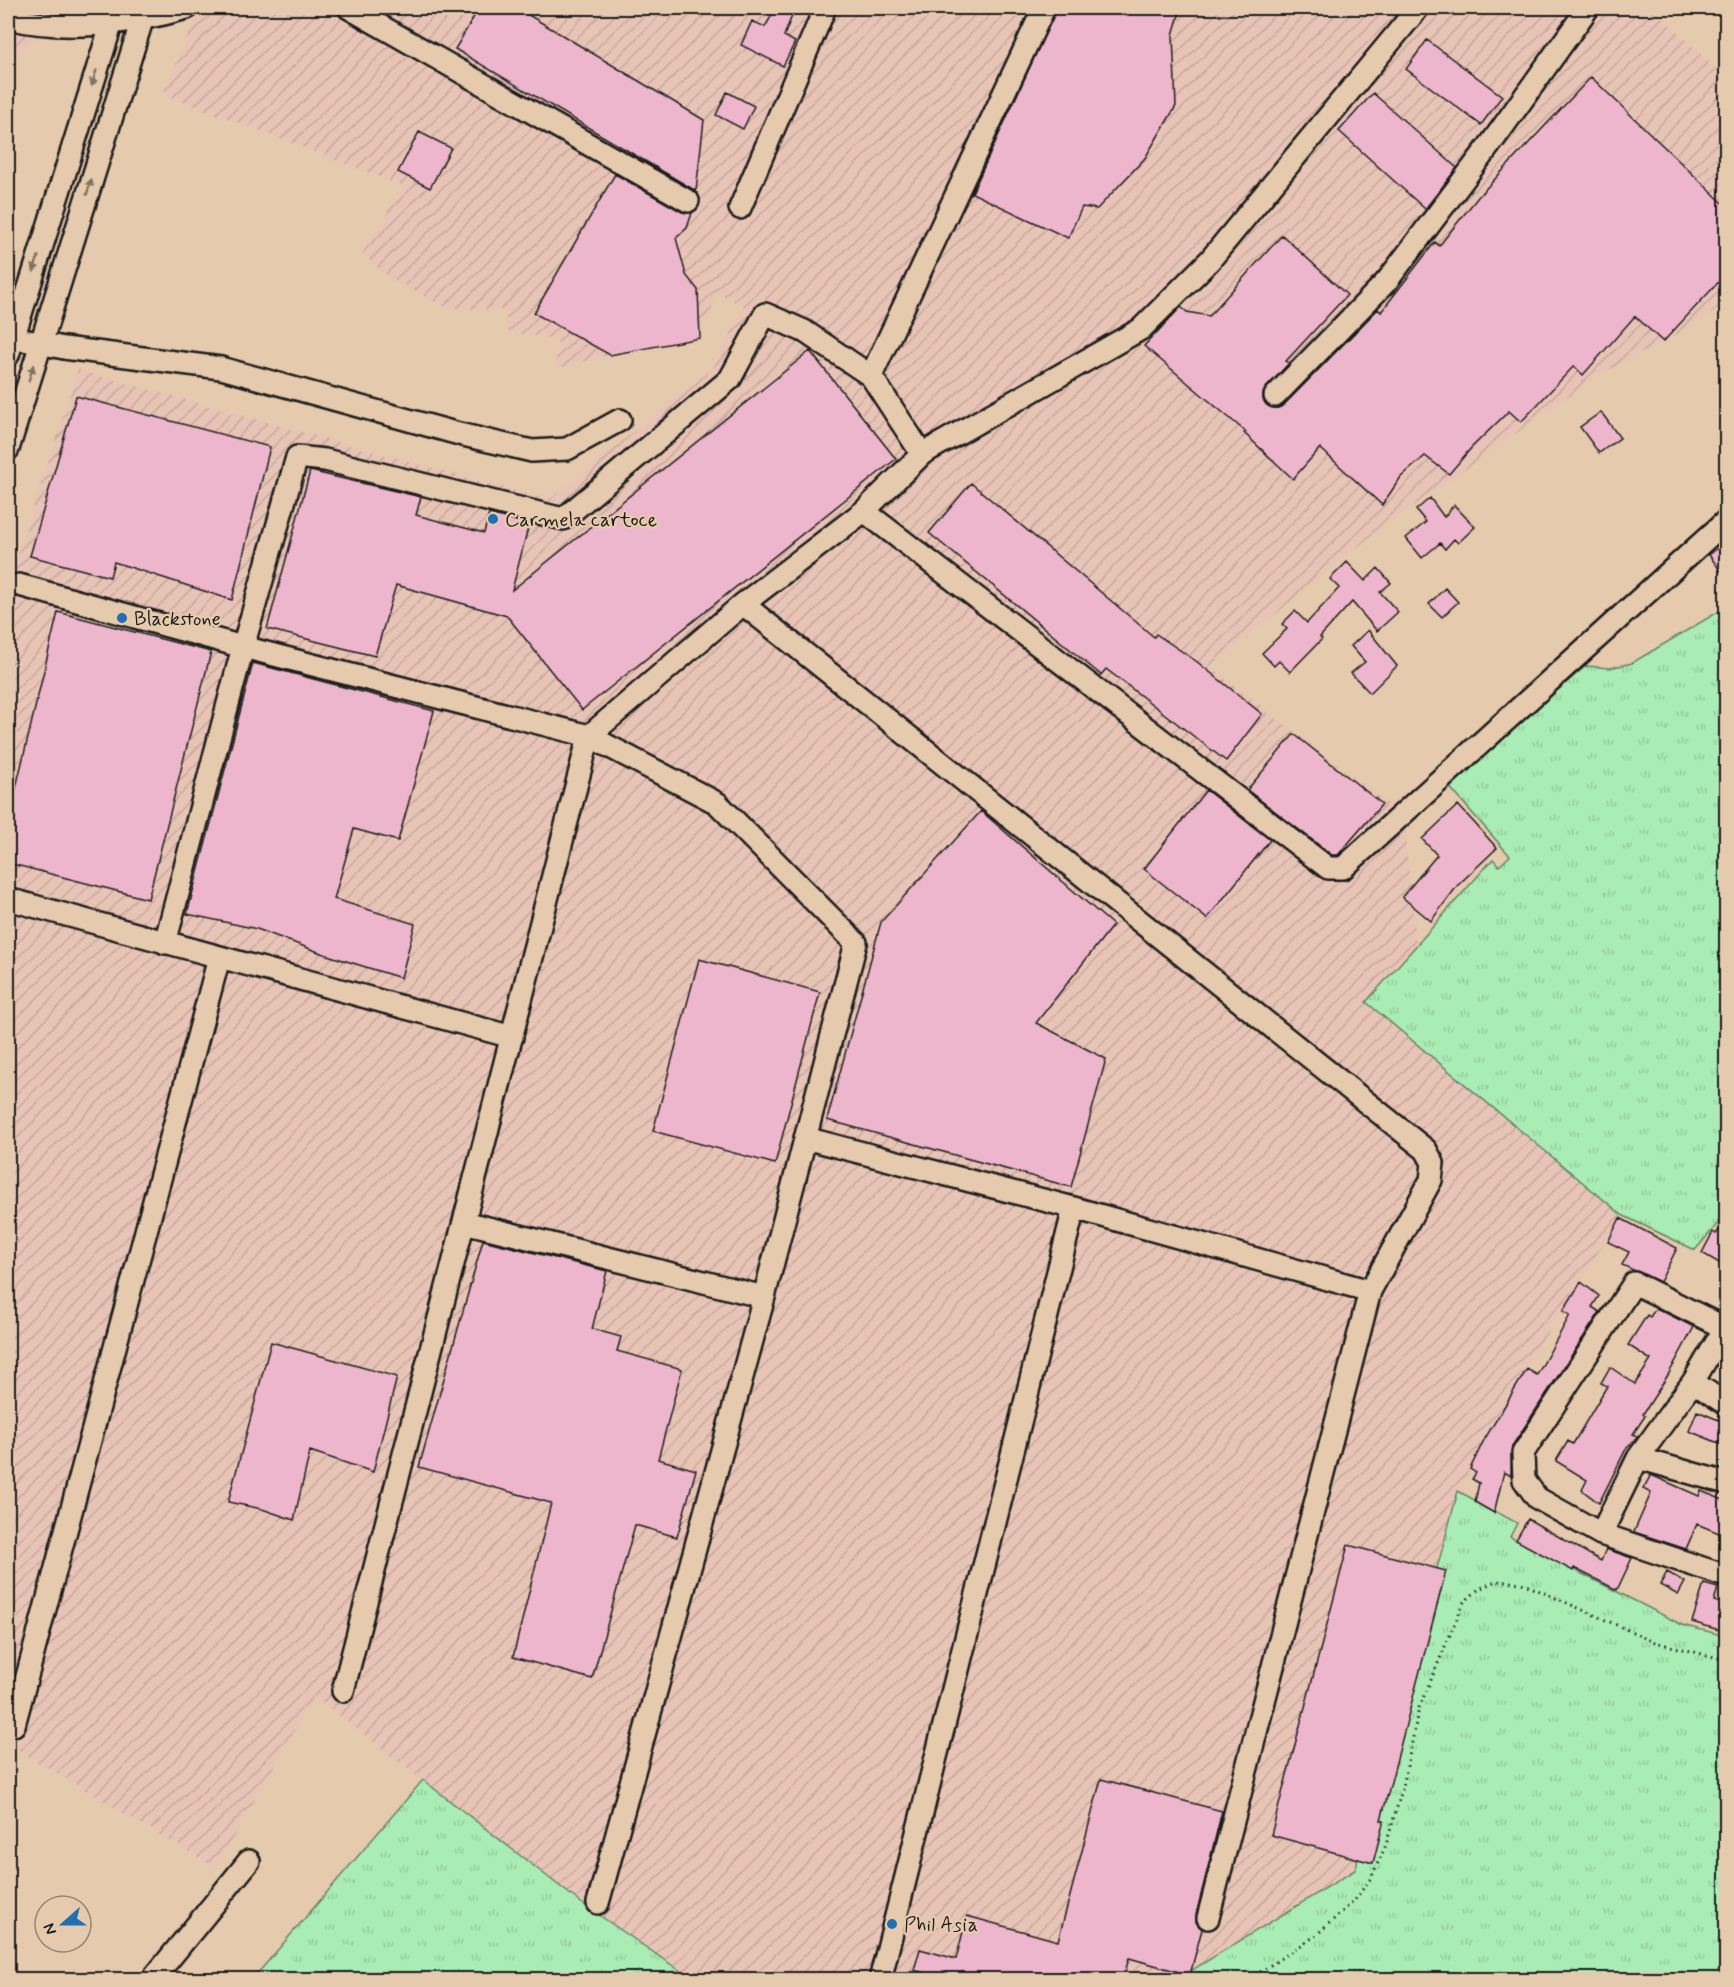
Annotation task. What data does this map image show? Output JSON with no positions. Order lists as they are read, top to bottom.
{
  "places": ["Carmela cartoce", "Blackstone", "Phil Asia"],
  "north": "left"
}
